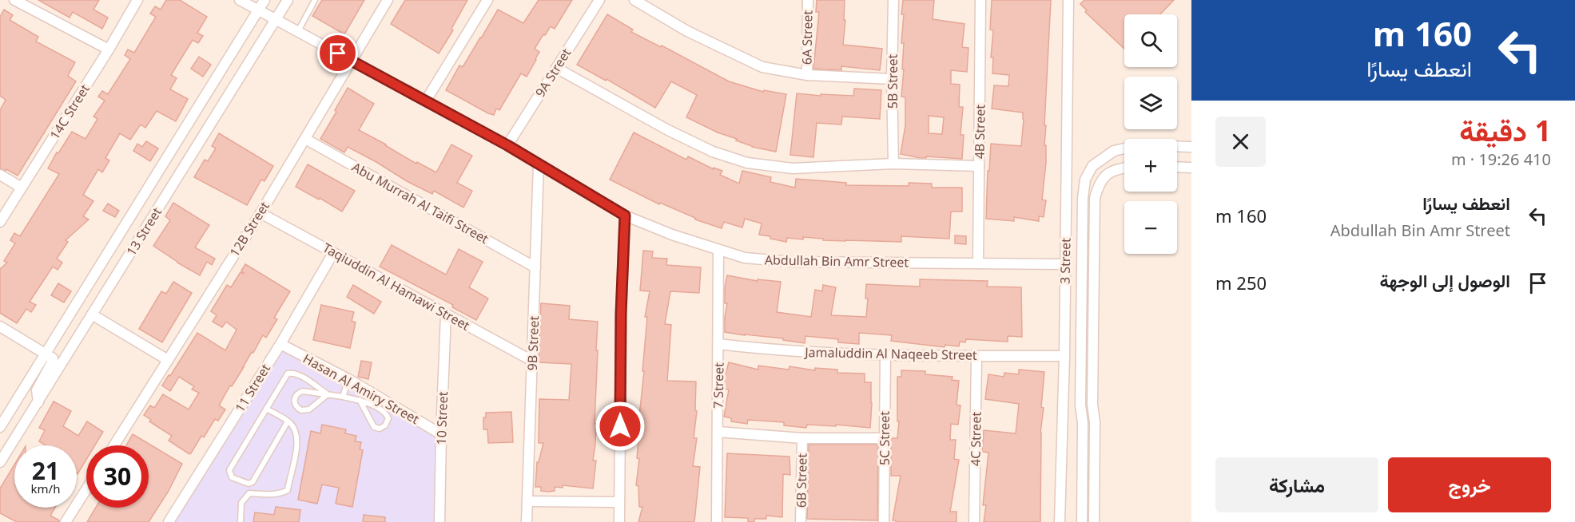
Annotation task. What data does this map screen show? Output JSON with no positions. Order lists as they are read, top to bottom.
{
  "streets": {
    "street": [
      "6A Street",
      "9A Street",
      "5B Street",
      "14C Street",
      "4B Street",
      "Abu Murrah Al Taifi Street",
      "12B Street",
      "13 Street",
      "Abdullah Bin Amr Street",
      "3 Street",
      "Taqiuddin Al Hamawi Street",
      "9B Street",
      "Jamaluddin Al Naqeeb Street",
      "7 Street",
      "11 Street",
      "Hasan Al Amiry Street",
      "10 Street",
      "5C Street",
      "4C Street",
      "6B Street"
    ]
  },
  "crossings": [
    ["9A Street", "Abdullah Bin Amr Street"],
    ["4B Street", "Abdullah Bin Amr Street"],
    ["Abu Murrah Al Taifi Street", "12B Street"],
    ["Abu Murrah Al Taifi Street", "9B Street"],
    ["12B Street", "Abdullah Bin Amr Street"],
    ["12B Street", "Taqiuddin Al Hamawi Street"],
    ["13 Street", "Abdullah Bin Amr Street"],
    ["Abdullah Bin Amr Street", "3 Street"],
    ["Abdullah Bin Amr Street", "9B Street"],
    ["Abdullah Bin Amr Street", "7 Street"],
    ["3 Street", "Jamaluddin Al Naqeeb Street"],
    ["Taqiuddin Al Hamawi Street", "9B Street"],
    ["Taqiuddin Al Hamawi Street", "11 Street"],
    ["Taqiuddin Al Hamawi Street", "10 Street"],
    ["Jamaluddin Al Naqeeb Street", "7 Street"],
    ["Jamaluddin Al Naqeeb Street", "5C Street"],
    ["Jamaluddin Al Naqeeb Street", "4C Street"],
    ["11 Street", "Hasan Al Amiry Street"],
    ["Hasan Al Amiry Street", "10 Street"]
  ],
  "page": {
    "turn": ["160 m", "انعطف يسارًا"],
    "map_buttons": ["+", "−"],
    "heading": ["1 دقيقة", "410 m · 19:26"],
    "list": [
      {
        "name": "انعطف يسارًا",
        "note": "Abdullah Bin Amr Street",
        "value": "160 m"
      },
      {
        "name": "الوصول إلى الوجهة",
        "value": "250 m"
      }
    ],
    "speed": "21 km/h",
    "limit": "30",
    "buttons": ["خروج", "مشاركة"]
  }
}
